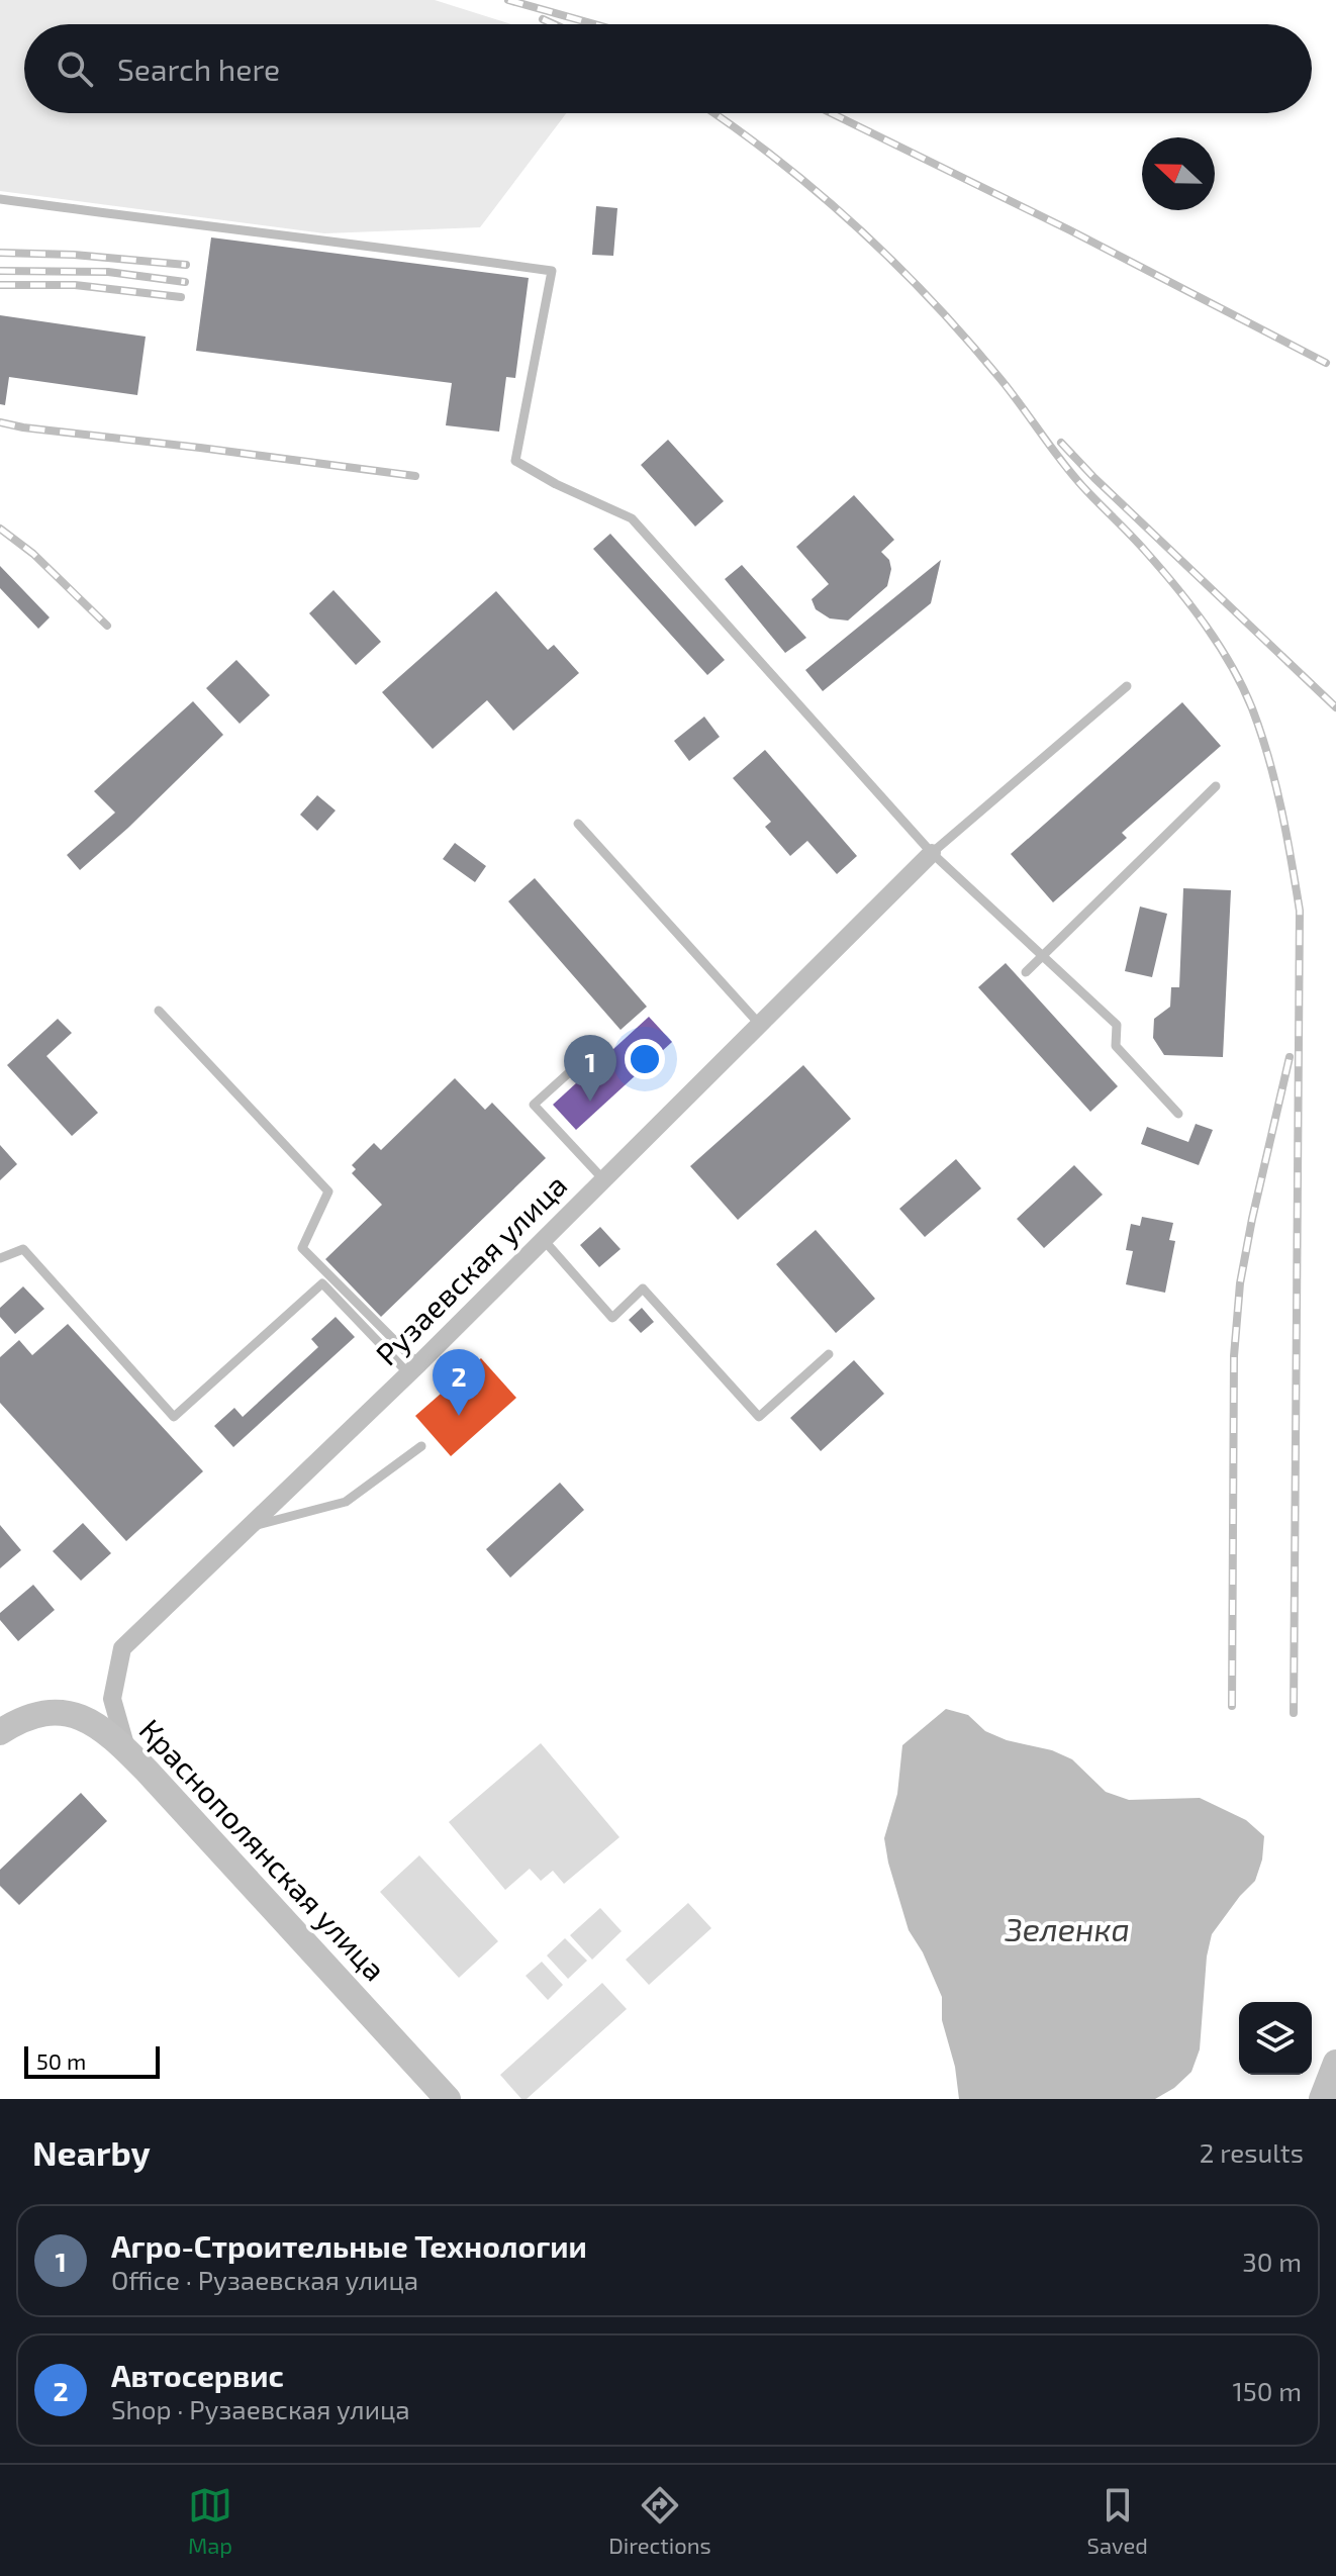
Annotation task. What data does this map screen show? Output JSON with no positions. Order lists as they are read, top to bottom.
{
  "streets": {
    "street": ["Рузаевская улица", "Краснополянская улица"]
  },
  "crossings": [
    ["Рузаевская улица", "Краснополянская улица"]
  ],
  "water": ["Зеленка"],
  "scale_bar": "50 m",
  "north": "left",
  "page": {
    "search": "Search here",
    "pins": ["1", "2"],
    "scale": "50 m",
    "heading": ["Nearby", "2 results"],
    "list": [
      {
        "mark": "1",
        "name": "Агро-Строительные Технологии",
        "note": "Office · Рузаевская улица",
        "value": "30 m"
      },
      {
        "mark": "2",
        "name": "Автосервис",
        "note": "Shop · Рузаевская улица",
        "value": "150 m"
      }
    ],
    "nav": ["Map", "Directions", "Saved"]
  }
}
